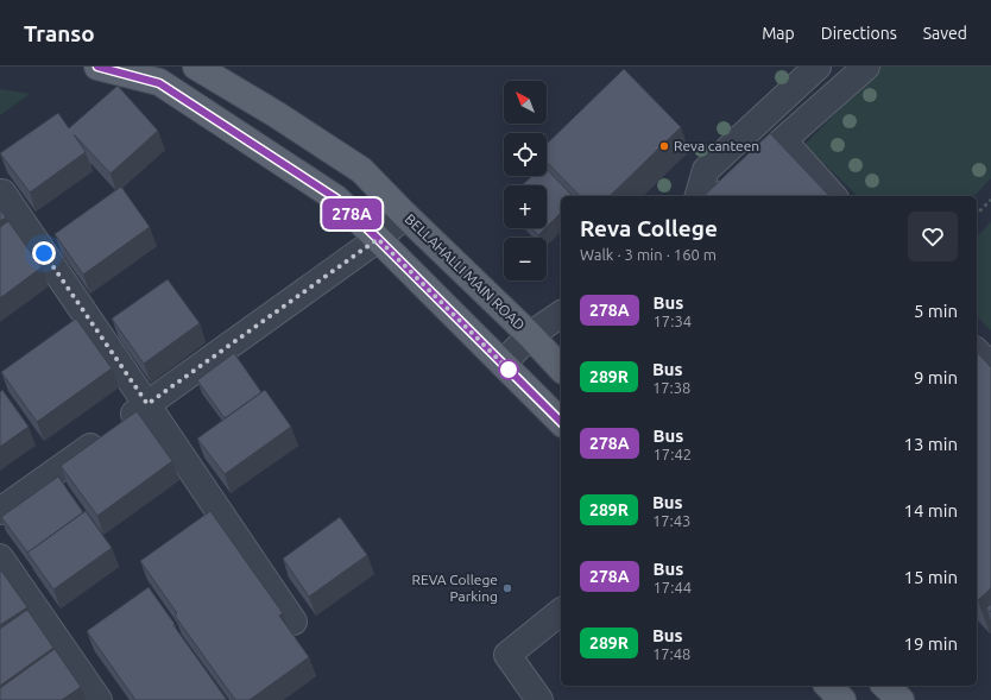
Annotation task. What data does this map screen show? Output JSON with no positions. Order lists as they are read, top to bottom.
{
  "streets": {
    "main road": ["BELLAHALLI MAIN ROAD"]
  },
  "places": ["Reva canteen", "REVA College Parking"],
  "lines": ["bus line 278A"],
  "north": "top left",
  "page": {
    "header": "Transo",
    "nav": ["Map", "Directions", "Saved"],
    "on_map": "278A",
    "map_buttons": ["+", "−"],
    "heading": ["Reva College", "Walk · 3 min · 160 m"],
    "list": [
      {
        "mark": "278A",
        "name": "Bus",
        "note": "17:34",
        "value": "5 min"
      },
      {
        "mark": "289R",
        "name": "Bus",
        "note": "17:38",
        "value": "9 min"
      },
      {
        "mark": "278A",
        "name": "Bus",
        "note": "17:42",
        "value": "13 min"
      },
      {
        "mark": "289R",
        "name": "Bus",
        "note": "17:43",
        "value": "14 min"
      },
      {
        "mark": "278A",
        "name": "Bus",
        "note": "17:44",
        "value": "15 min"
      },
      {
        "mark": "289R",
        "name": "Bus",
        "note": "17:48",
        "value": "19 min"
      }
    ]
  }
}
